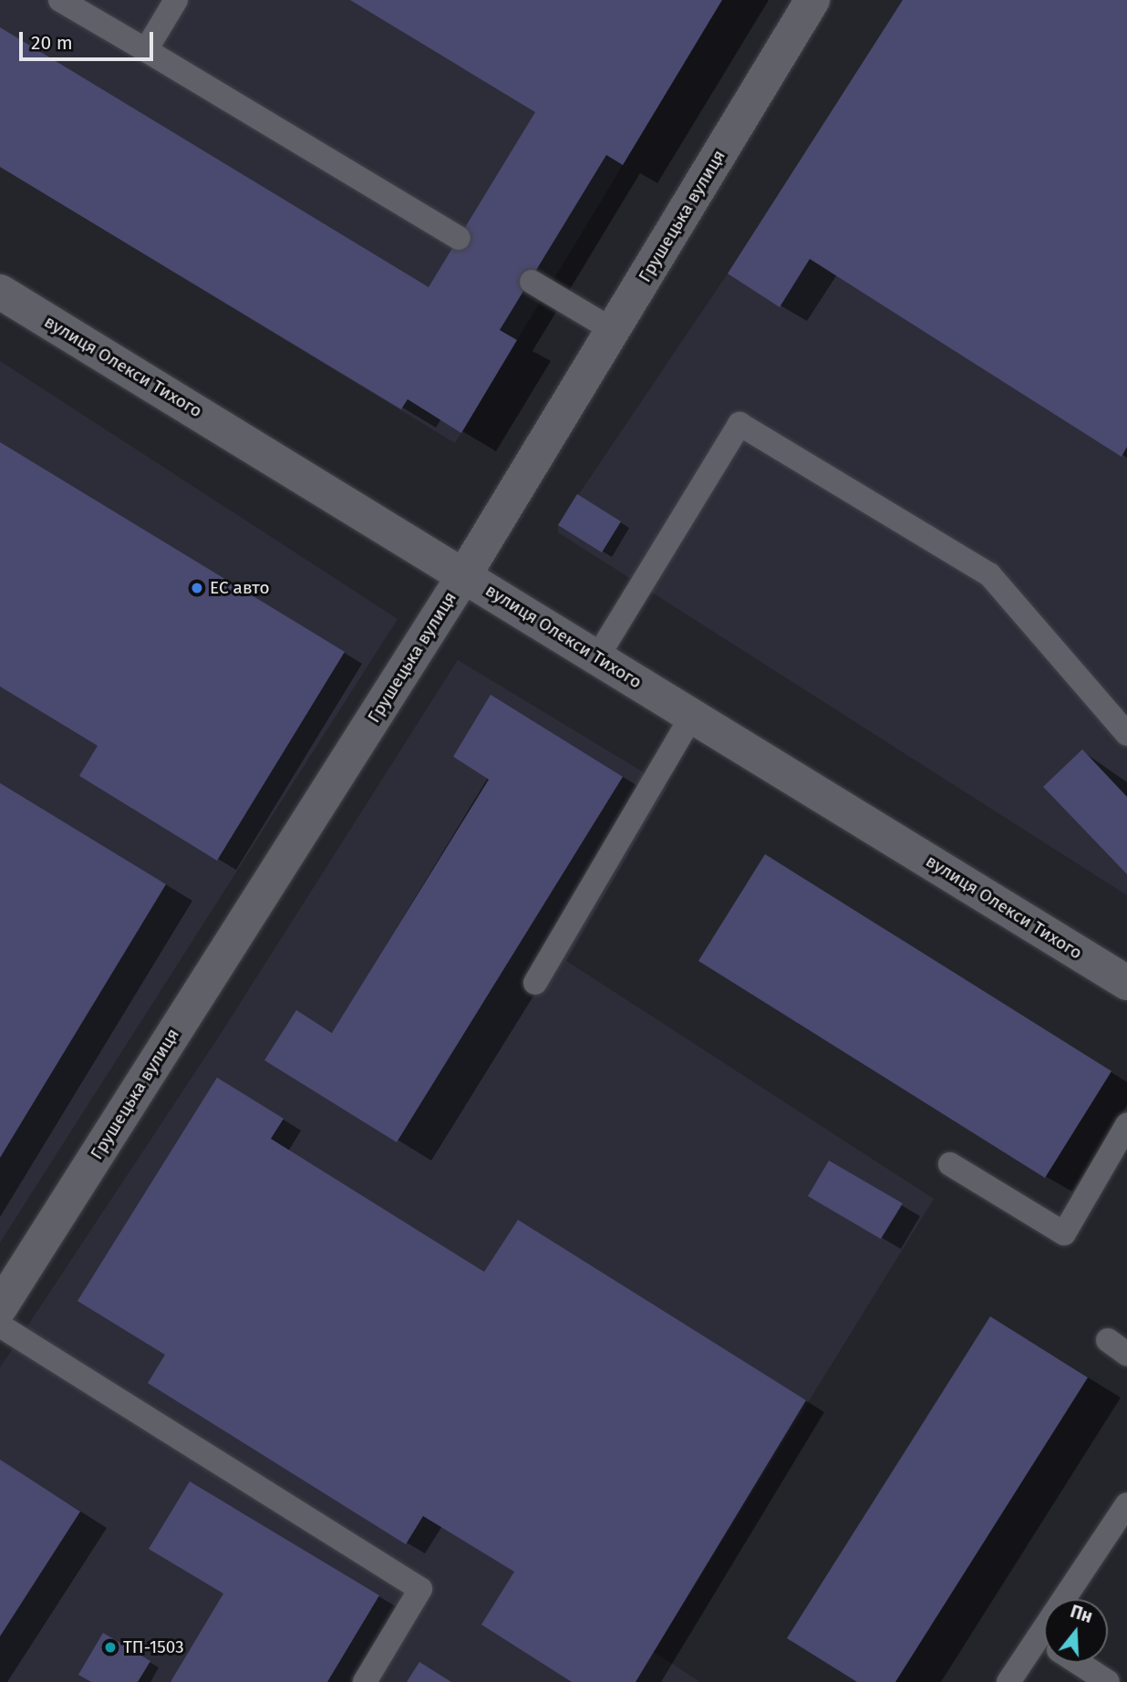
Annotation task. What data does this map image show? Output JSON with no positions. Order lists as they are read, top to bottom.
{
  "streets": {
    "street": ["Грушецька вулиця", "вулиця Олекси Тихого"]
  },
  "crossings": [
    ["Грушецька вулиця", "вулиця Олекси Тихого"]
  ],
  "places": ["ЕС авто", "ТП-1503"],
  "scale_bar": "20 m",
  "north": "top"
}
